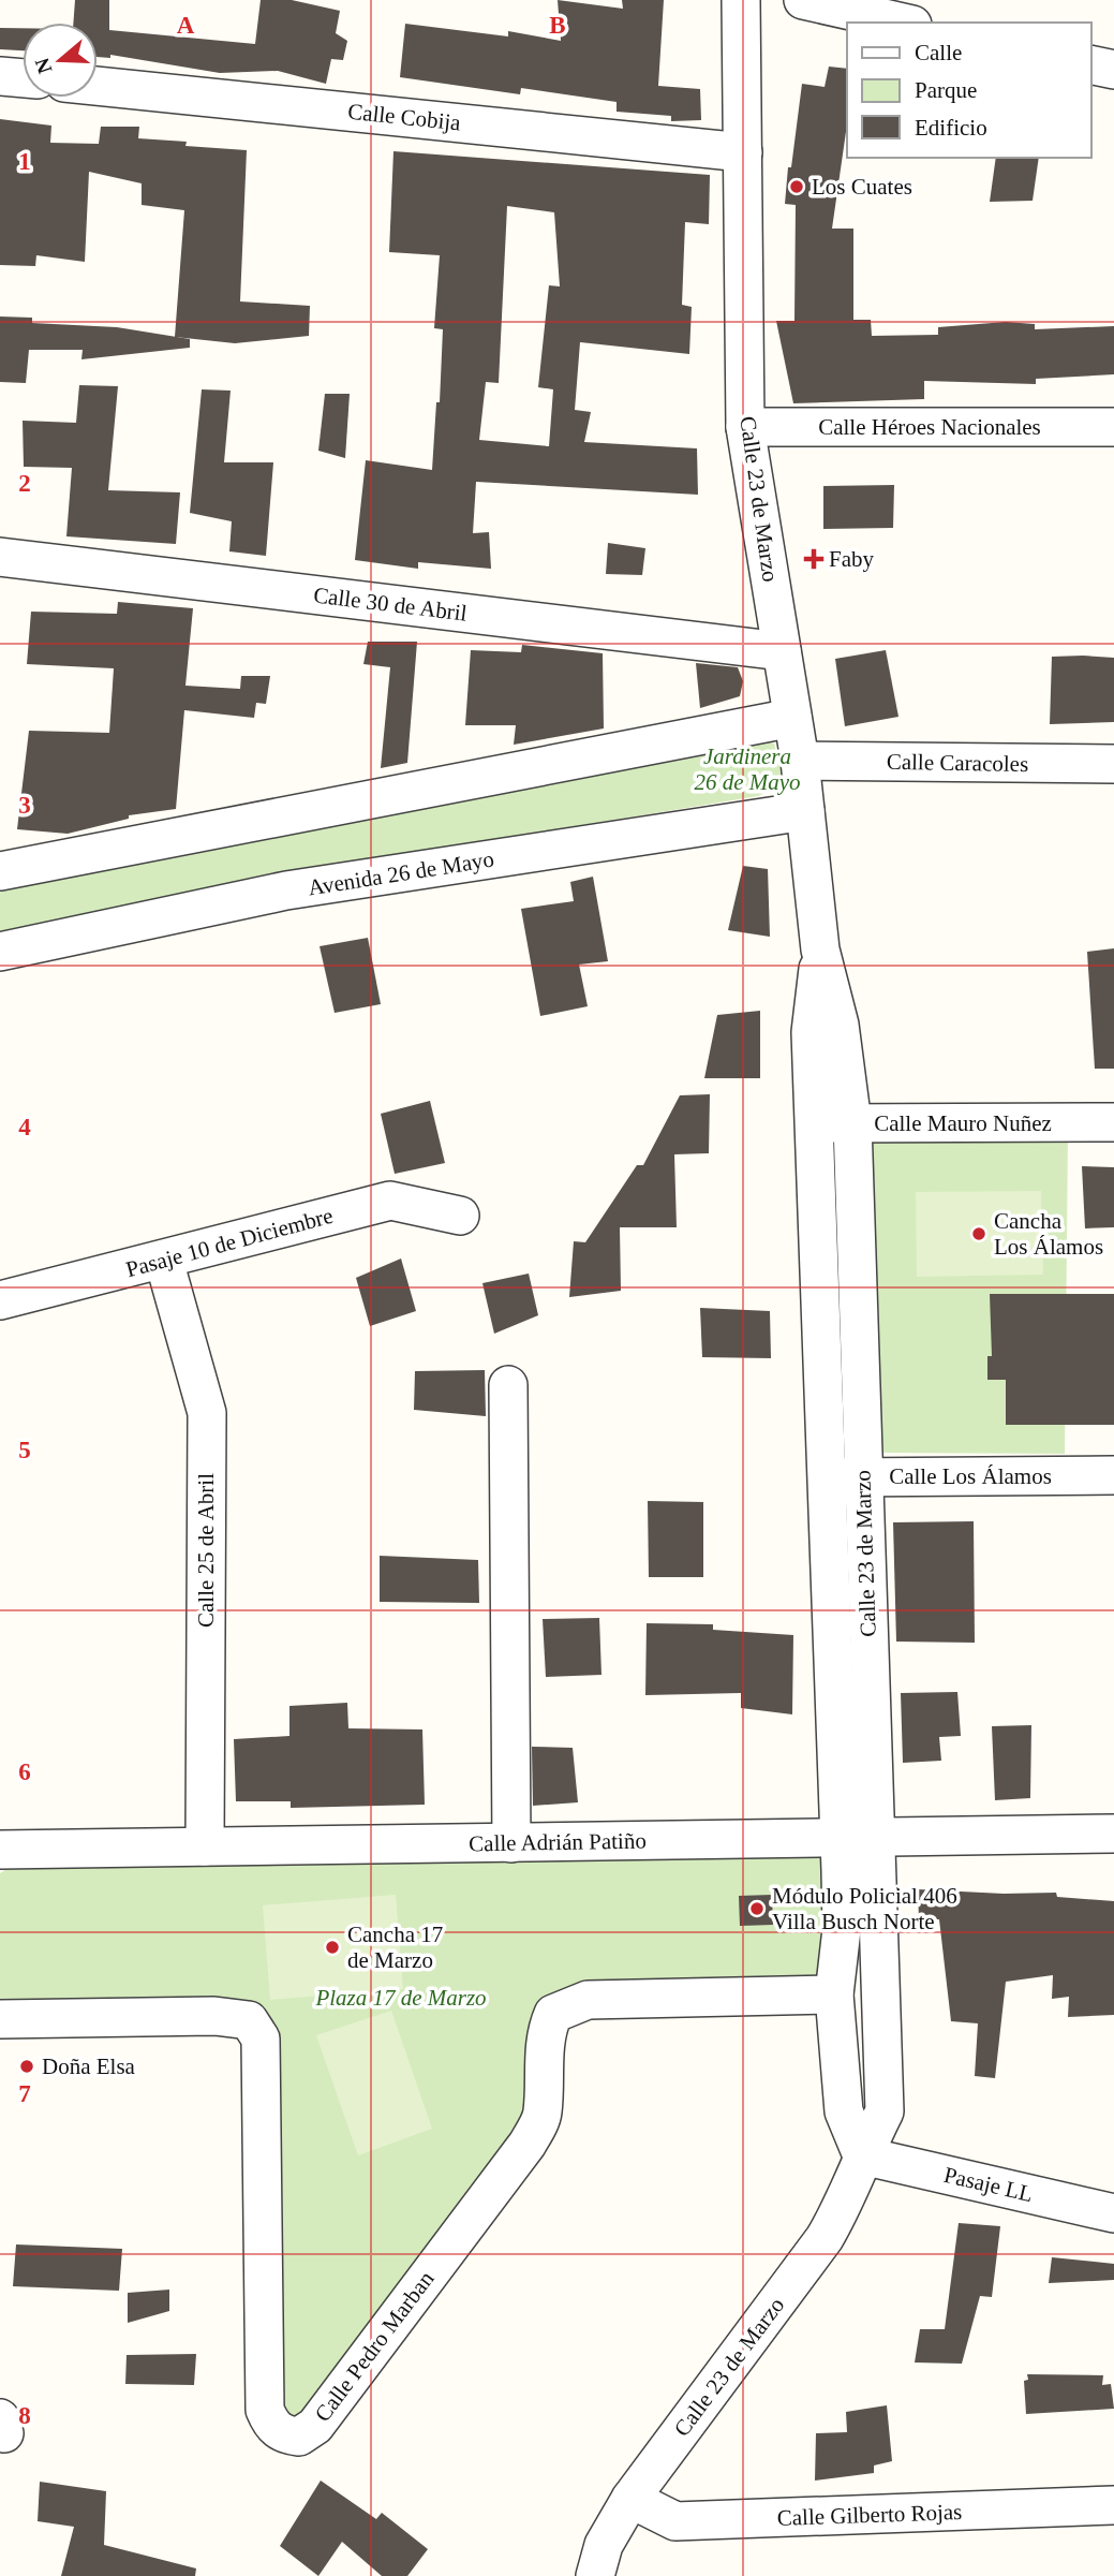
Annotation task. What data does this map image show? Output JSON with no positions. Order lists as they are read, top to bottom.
{
  "streets": {
    "street": [
      "Calle Cobija",
      "Calle Héroes Nacionales",
      "Calle 23 de Marzo",
      "Calle 30 de Abril",
      "Calle Caracoles",
      "Avenida 26 de Mayo",
      "Calle Mauro Nuñez",
      "Pasaje 10 de Diciembre",
      "Calle Los Álamos",
      "Calle 25 de Abril",
      "Calle Adrián Patiño",
      "Pasaje LL",
      "Calle Pedro Marban",
      "Calle Gilberto Rojas"
    ]
  },
  "crossings": [
    ["Calle Cobija", "Calle 23 de Marzo"],
    ["Calle Héroes Nacionales", "Calle 23 de Marzo"],
    ["Calle 23 de Marzo", "Calle 30 de Abril"],
    ["Calle 23 de Marzo", "Calle Caracoles"],
    ["Calle 23 de Marzo", "Avenida 26 de Mayo"],
    ["Calle 23 de Marzo", "Calle Mauro Nuñez"],
    ["Calle 23 de Marzo", "Calle Los Álamos"],
    ["Calle 23 de Marzo", "Calle Adrián Patiño"],
    ["Calle 23 de Marzo", "Pasaje LL"],
    ["Calle 23 de Marzo", "Calle Pedro Marban"],
    ["Calle 23 de Marzo", "Calle Gilberto Rojas"],
    ["Pasaje 10 de Diciembre", "Calle 25 de Abril"],
    ["Calle 25 de Abril", "Calle Adrián Patiño"]
  ],
  "parks": ["Jardinera 26 de Mayo", "Plaza 17 de Marzo"],
  "places": {
    "other": [
      "Los Cuates",
      "Cancha Los Álamos",
      "Módulo Policial 406 Villa Busch Norte",
      "Cancha 17 de Marzo",
      "Doña Elsa"
    ],
    "health": ["Faby"]
  },
  "legend": ["Calle", "Parque", "Edificio"],
  "north": "left",
  "grid": {
    "columns": ["A", "B"],
    "rows": [
      "1",
      "2",
      "3",
      "4",
      "5",
      "6",
      "7",
      "8"
    ]
  }
}
